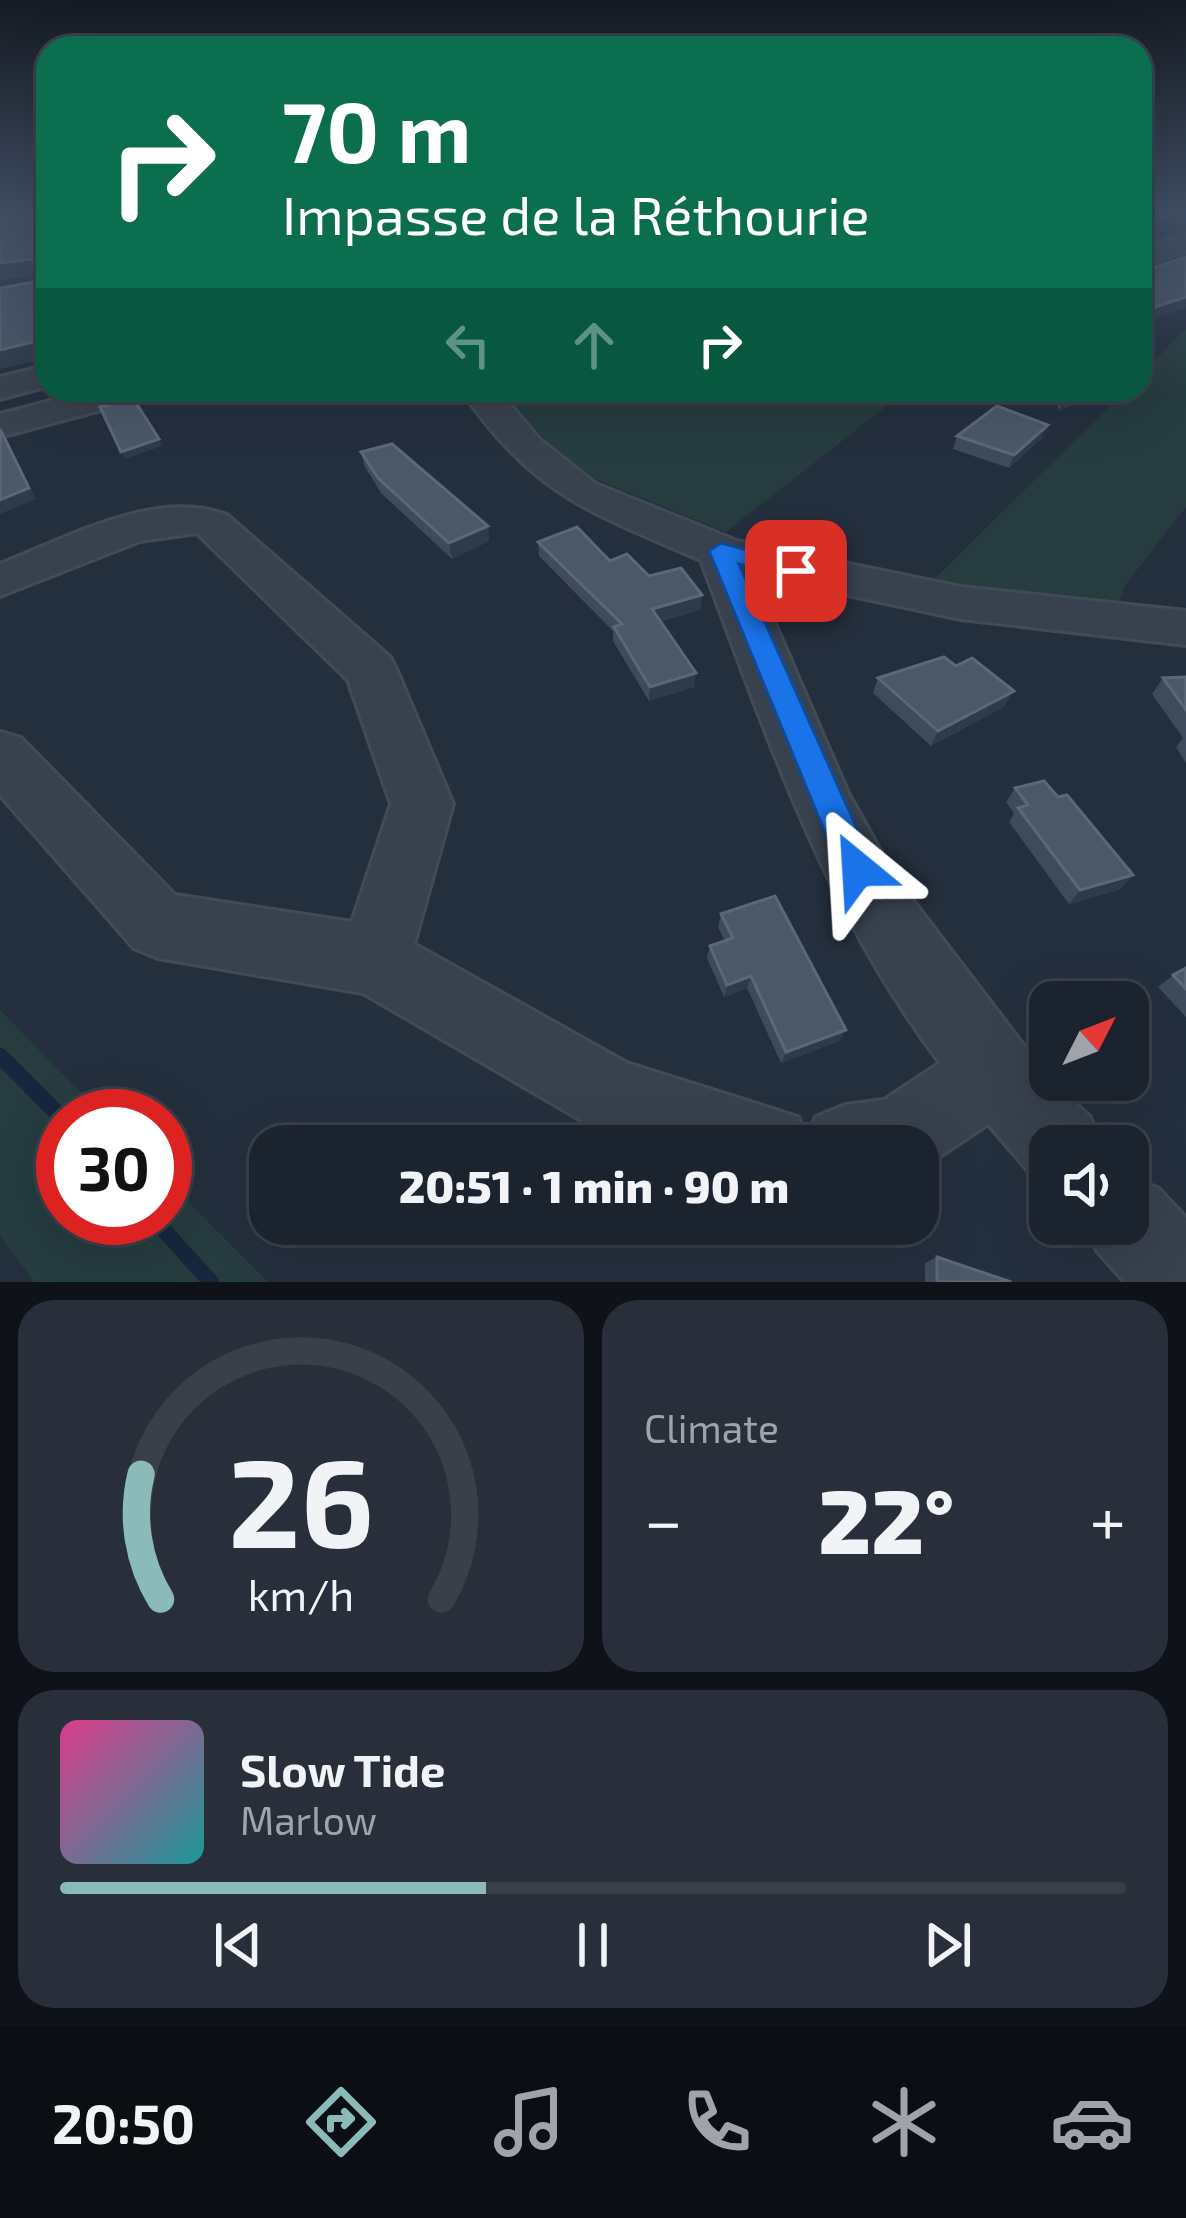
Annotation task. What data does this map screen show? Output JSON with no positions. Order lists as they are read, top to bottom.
{
  "north": "top right",
  "page": {
    "turn": ["70 m", "Impasse de la Réthourie"],
    "limit": "30",
    "trip": "20:51 · 1 min · 90 m",
    "tile": "Climate",
    "heat": ["−", "22°", "+"],
    "song": ["Slow Tide", "Marlow"],
    "tabs": "20:50",
    "gauge": ["26", "km/h"]
  }
}
